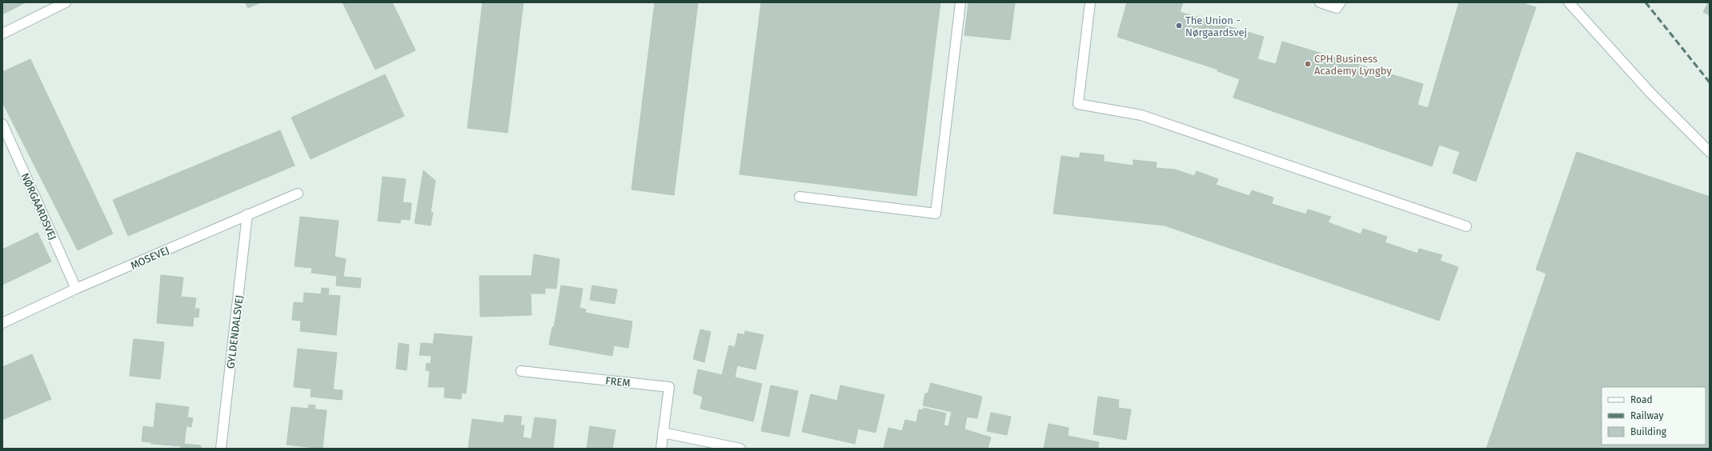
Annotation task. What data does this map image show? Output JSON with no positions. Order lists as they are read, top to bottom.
{
  "streets": {
    "street": [
      "NØRGAARDSVEJ",
      "MOSEVEJ",
      "GYLDENDALSVEJ",
      "FREM"
    ]
  },
  "crossings": [
    ["NØRGAARDSVEJ", "MOSEVEJ"],
    ["MOSEVEJ", "GYLDENDALSVEJ"]
  ],
  "places": ["The Union - Nørgaardsvej", "CPH Business Academy Lyngby"],
  "legend": ["Road", "Railway", "Building"]
}
